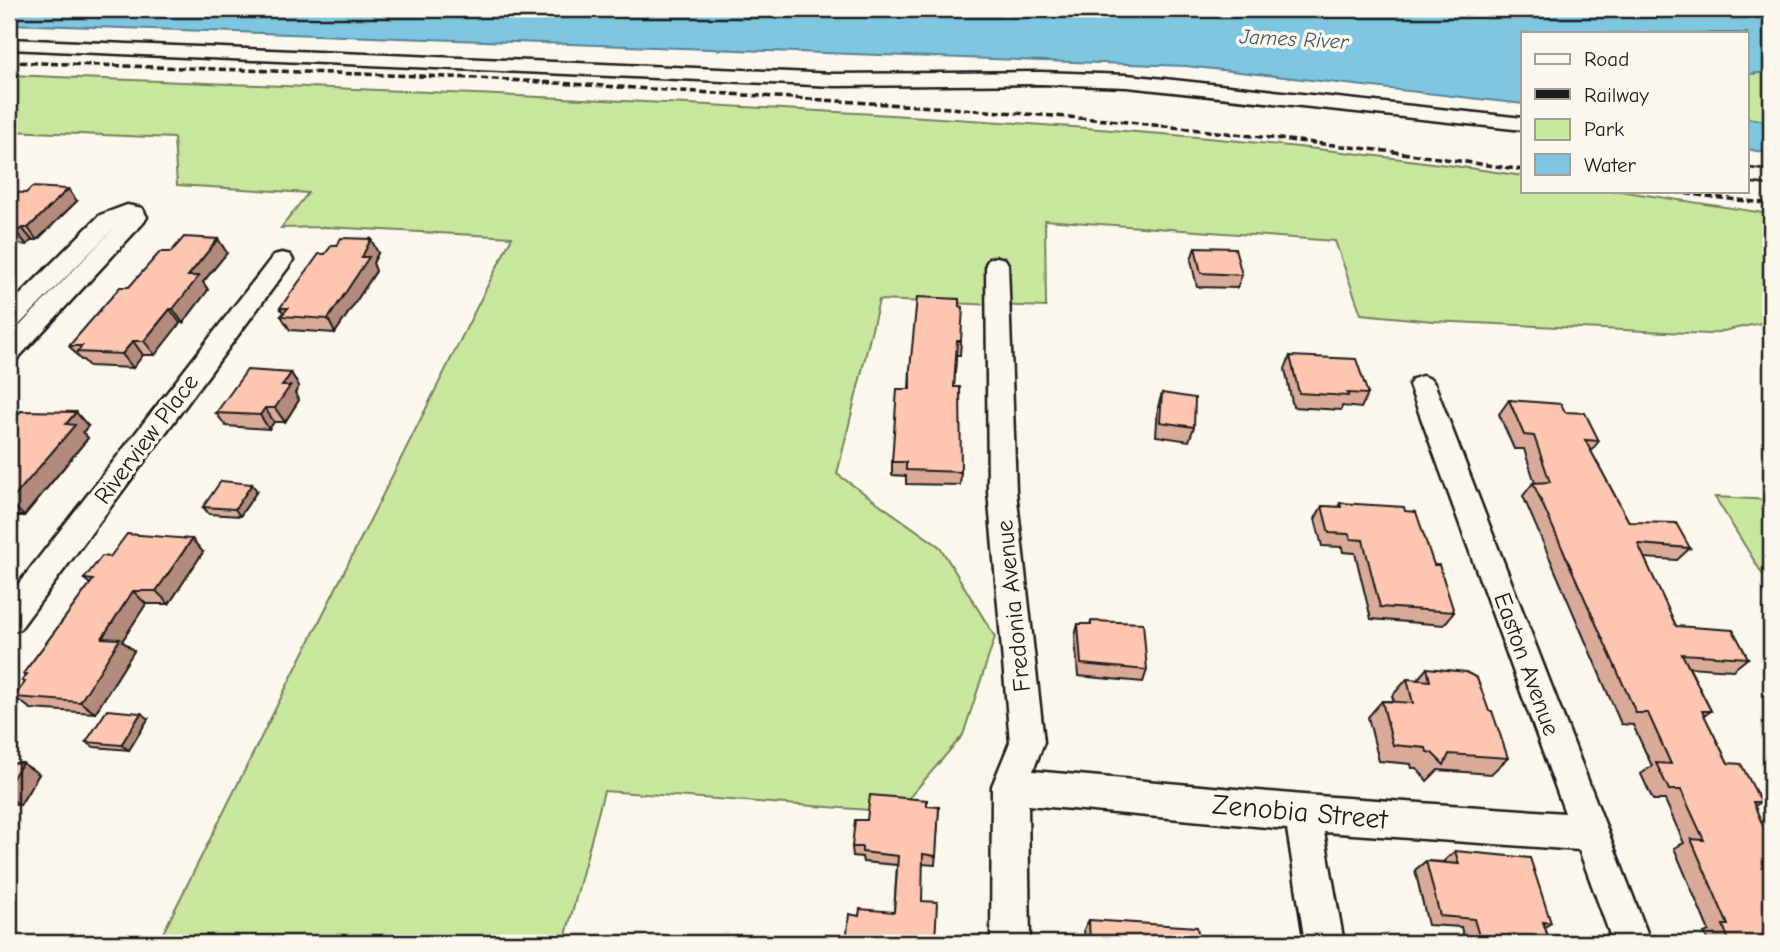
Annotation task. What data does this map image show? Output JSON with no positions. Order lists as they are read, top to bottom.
{
  "streets": {
    "street": [
      "Riverview Place",
      "Fredonia Avenue",
      "Easton Avenue",
      "Zenobia Street"
    ]
  },
  "crossings": [
    ["Fredonia Avenue", "Zenobia Street"],
    ["Easton Avenue", "Zenobia Street"]
  ],
  "water": ["James River"],
  "legend": [
    "Road",
    "Railway",
    "Park",
    "Water"
  ]
}
